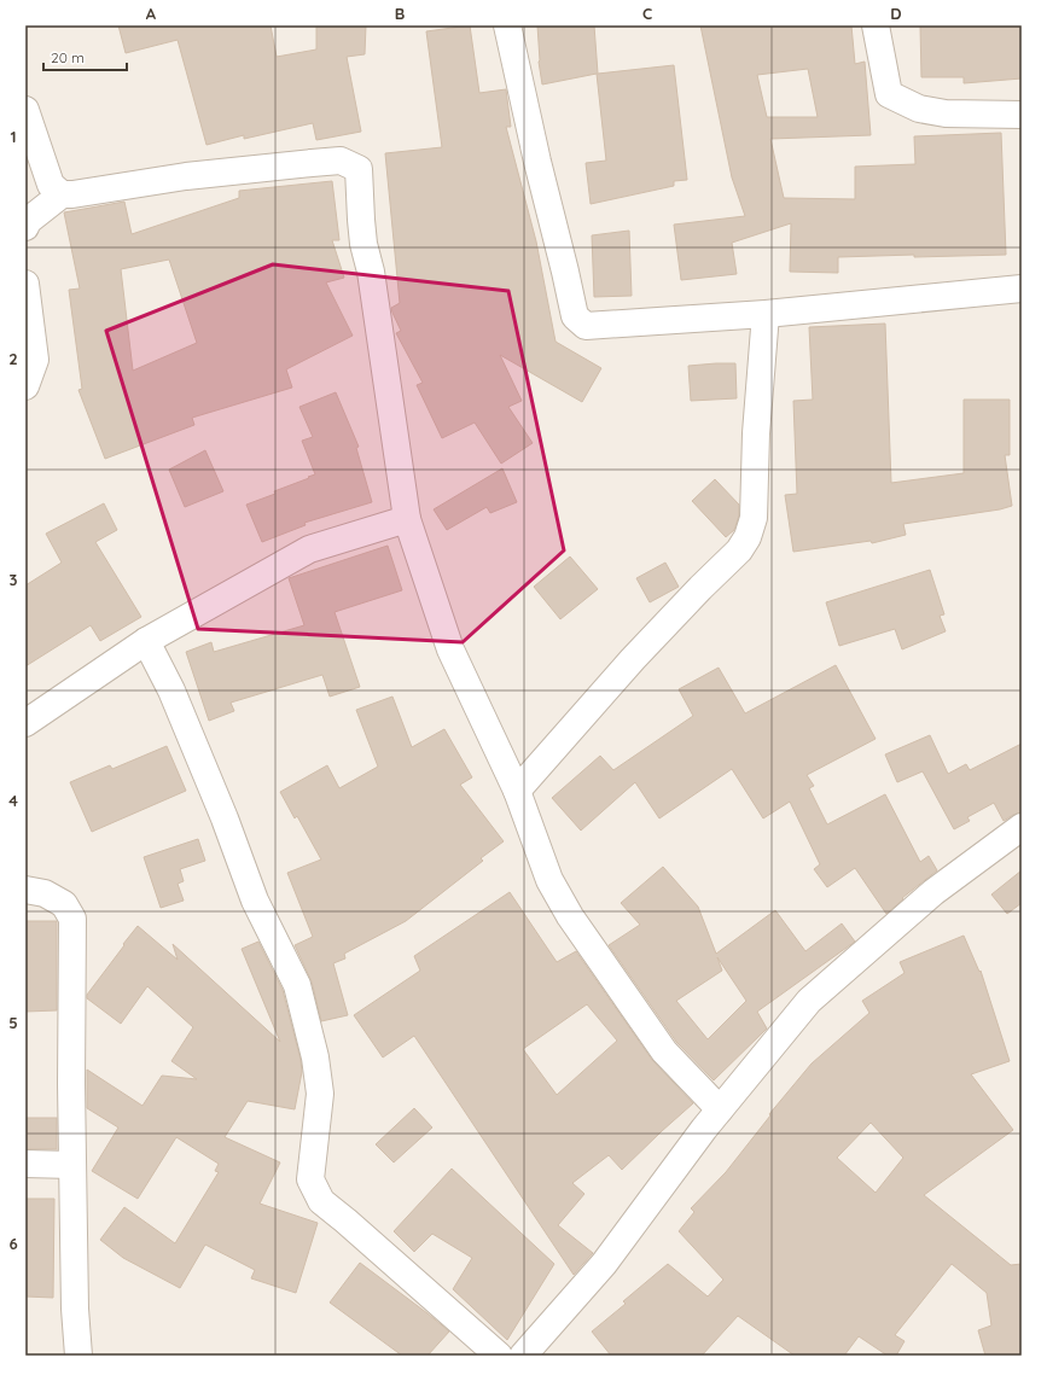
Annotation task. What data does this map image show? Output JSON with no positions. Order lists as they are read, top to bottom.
{
  "scale_bar": "20 m",
  "grid": {
    "columns": [
      "A",
      "B",
      "C",
      "D"
    ],
    "rows": [
      "1",
      "2",
      "3",
      "4",
      "5",
      "6"
    ]
  }
}
